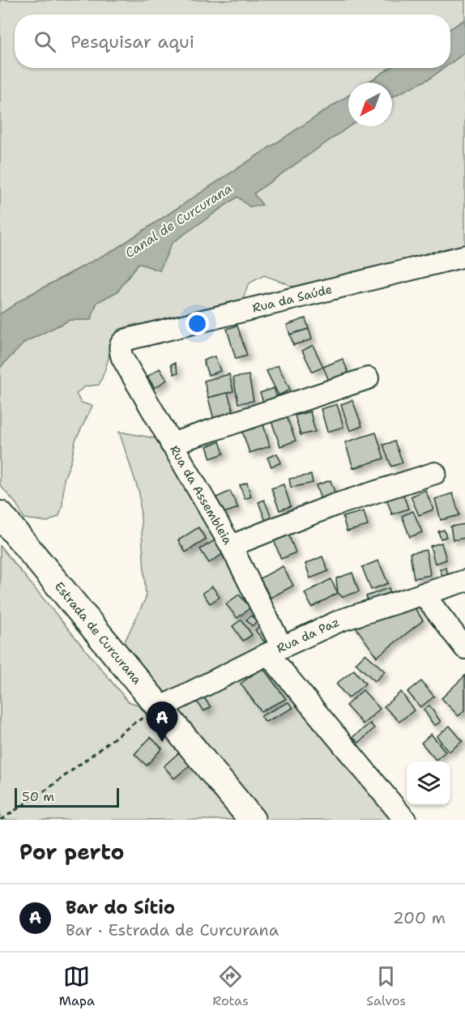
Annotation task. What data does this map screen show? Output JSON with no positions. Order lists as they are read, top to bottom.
{
  "streets": {
    "main road": ["Estrada de Curcurana"],
    "street": ["Rua da Saúde", "Rua da Assembleia", "Rua da Paz"]
  },
  "crossings": [
    ["Rua da Saúde", "Rua da Assembleia"],
    ["Rua da Assembleia", "Rua da Paz"],
    ["Estrada de Curcurana", "Rua da Paz"]
  ],
  "water": ["Canal de Curcurana"],
  "scale_bar": "50 m",
  "north": "bottom left",
  "page": {
    "search": "Pesquisar aqui",
    "pins": "A",
    "scale": "50 m",
    "heading": "Por perto",
    "list": [
      {
        "mark": "A",
        "name": "Bar do Sítio",
        "note": "Bar · Estrada de Curcurana",
        "value": "200 m"
      }
    ],
    "nav": ["Mapa", "Rotas", "Salvos"]
  }
}
